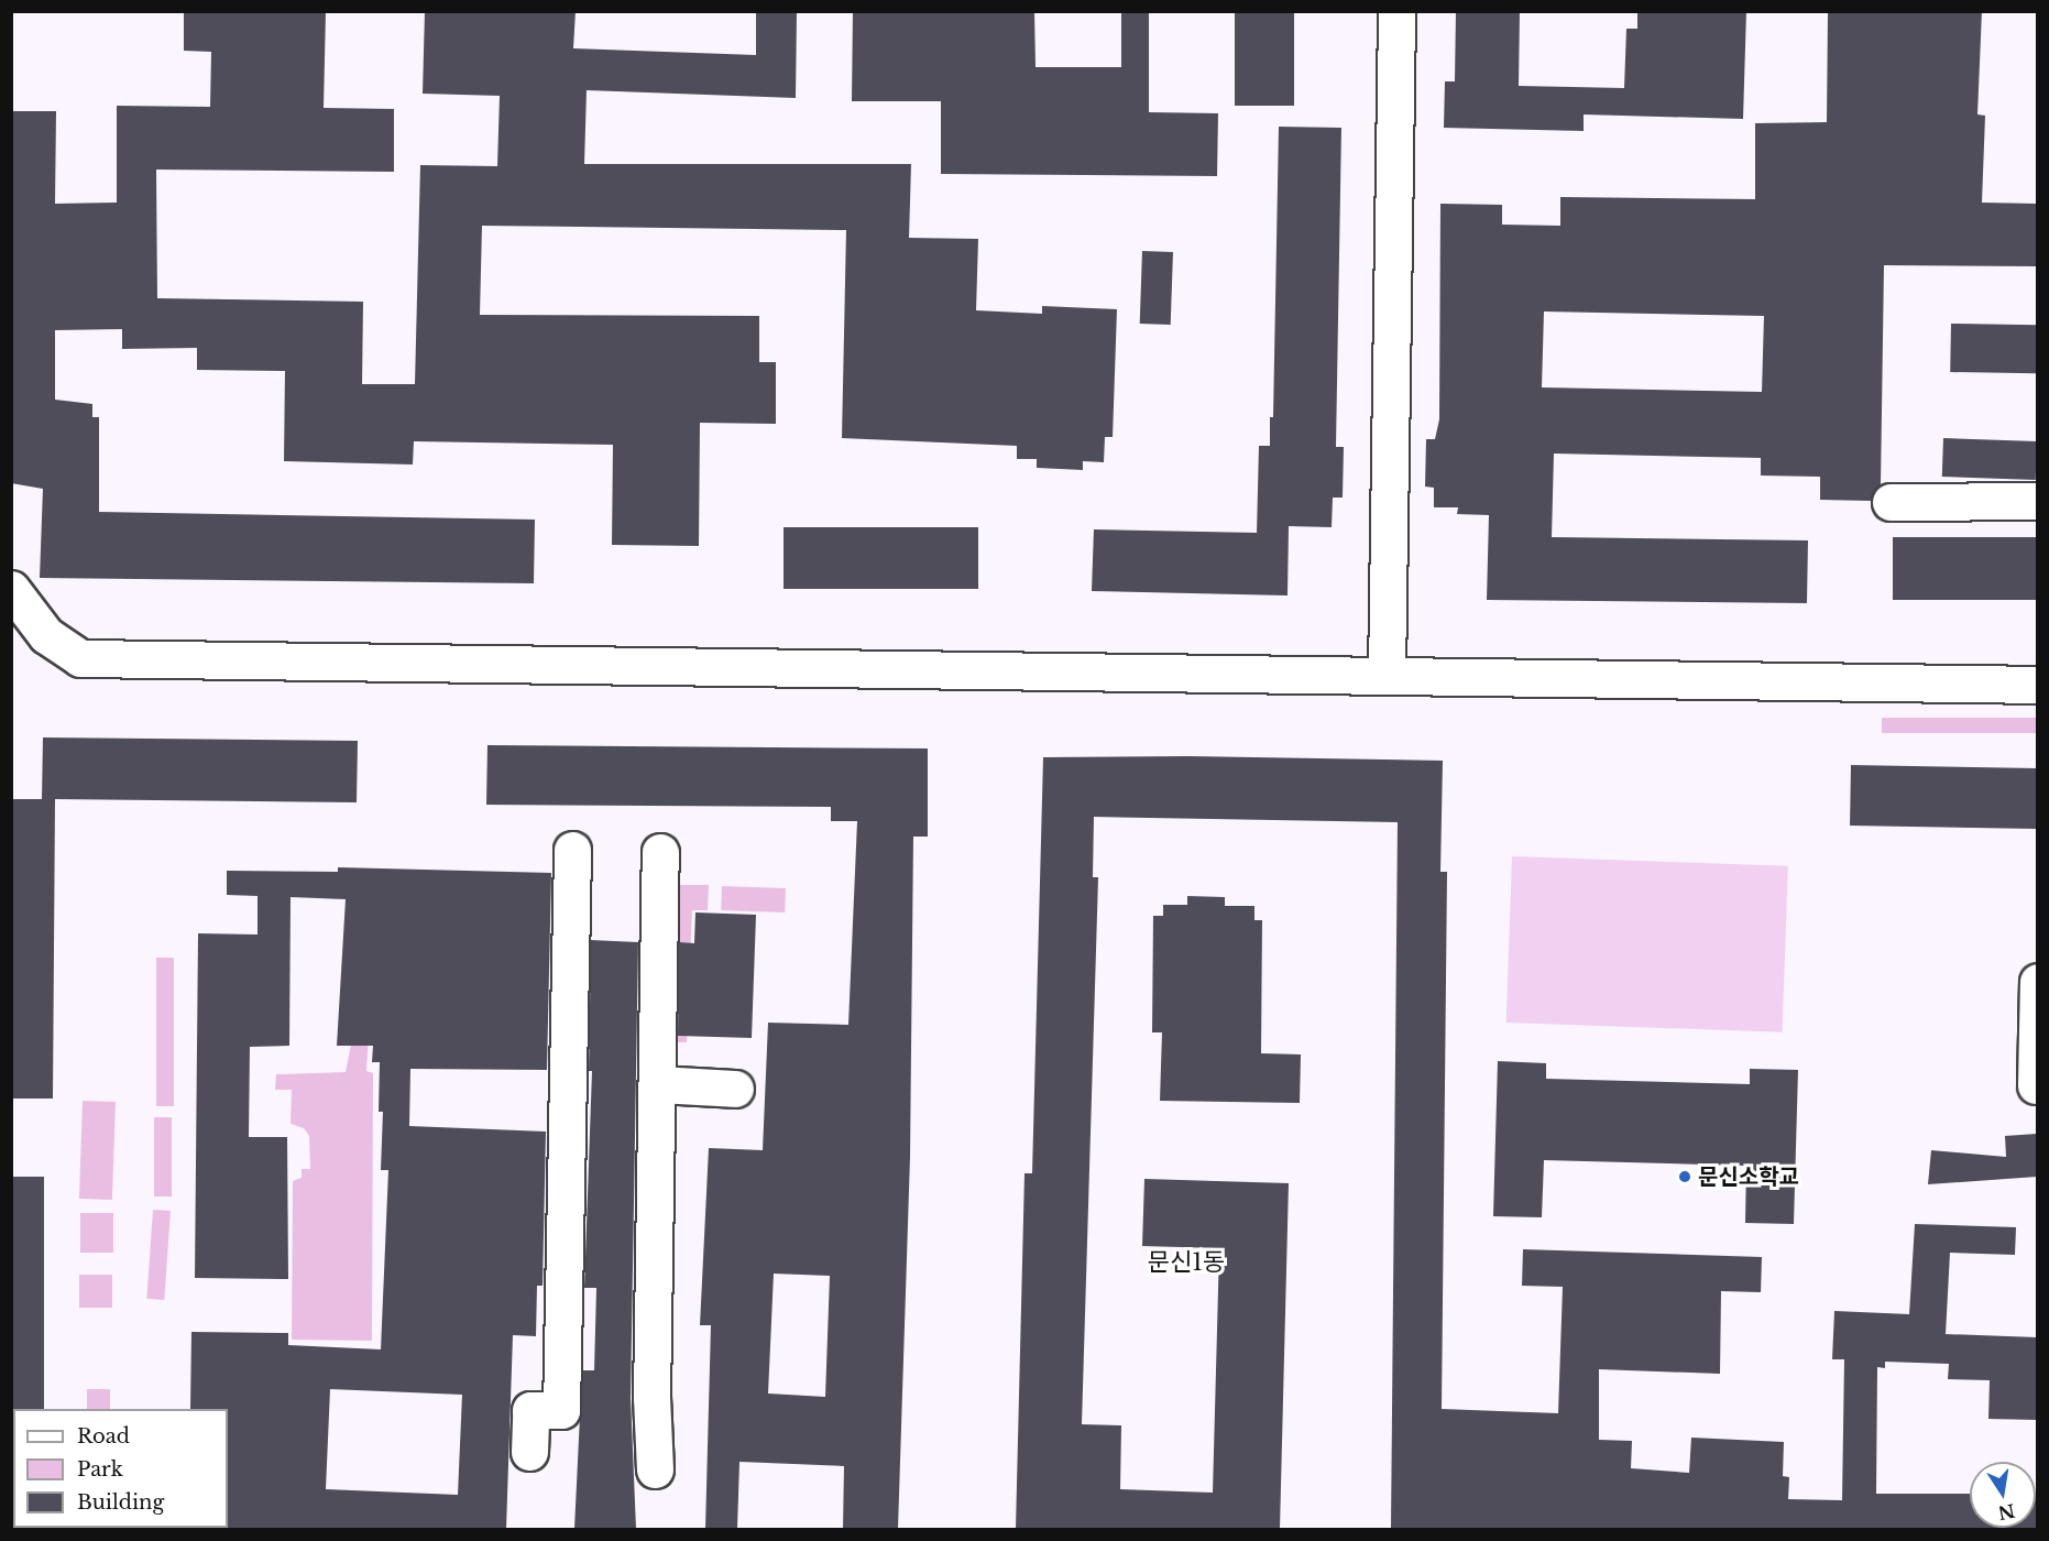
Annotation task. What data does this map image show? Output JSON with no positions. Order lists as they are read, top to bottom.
{
  "districts": ["문신1동"],
  "places": ["문신소학교"],
  "legend": ["Road", "Park", "Building"],
  "north": "bottom"
}
